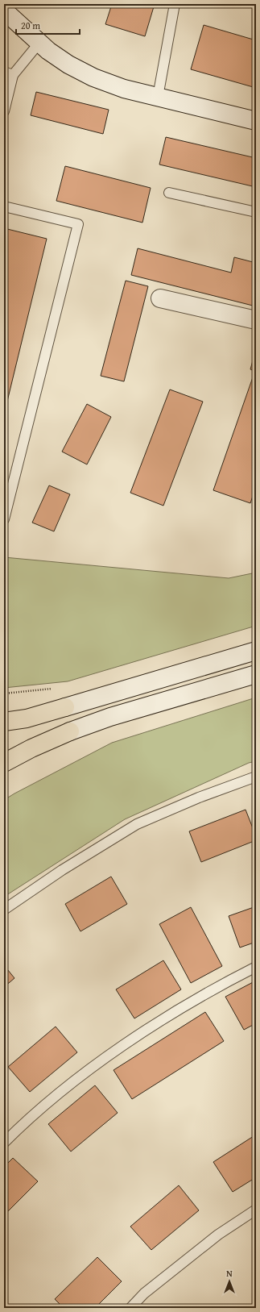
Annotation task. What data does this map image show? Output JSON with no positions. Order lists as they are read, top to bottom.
{
  "scale_bar": "20 m",
  "north": "top"
}
